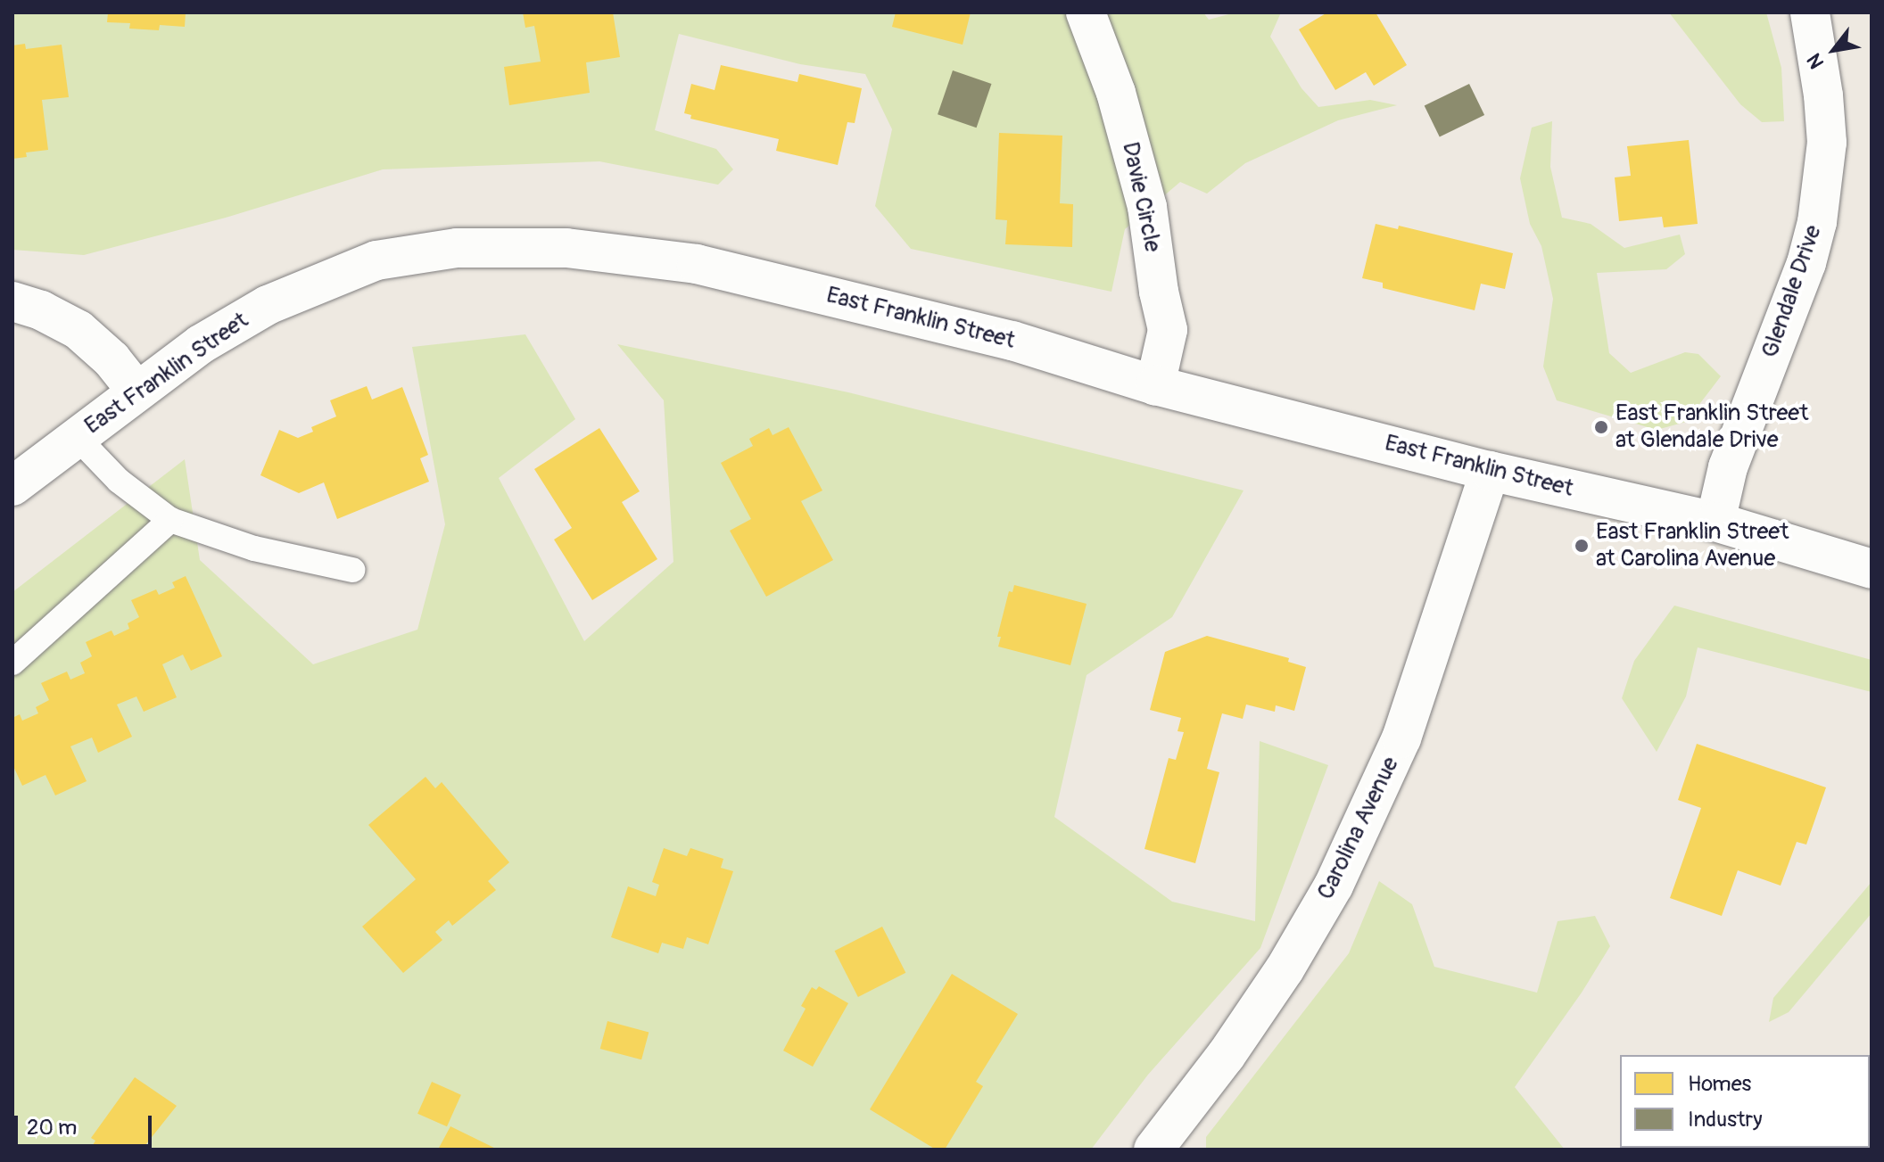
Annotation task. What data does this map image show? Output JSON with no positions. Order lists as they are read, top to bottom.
{
  "streets": {
    "main road": [
      "Davie Circle",
      "Glendale Drive",
      "East Franklin Street",
      "Carolina Avenue"
    ]
  },
  "crossings": [
    ["Davie Circle", "East Franklin Street"],
    ["Glendale Drive", "East Franklin Street"],
    ["East Franklin Street", "Carolina Avenue"]
  ],
  "places": ["East Franklin Street at Glendale Drive", "East Franklin Street at Carolina Avenue"],
  "legend": ["Homes", "Industry"],
  "scale_bar": "20 m",
  "north": "bottom left"
}
